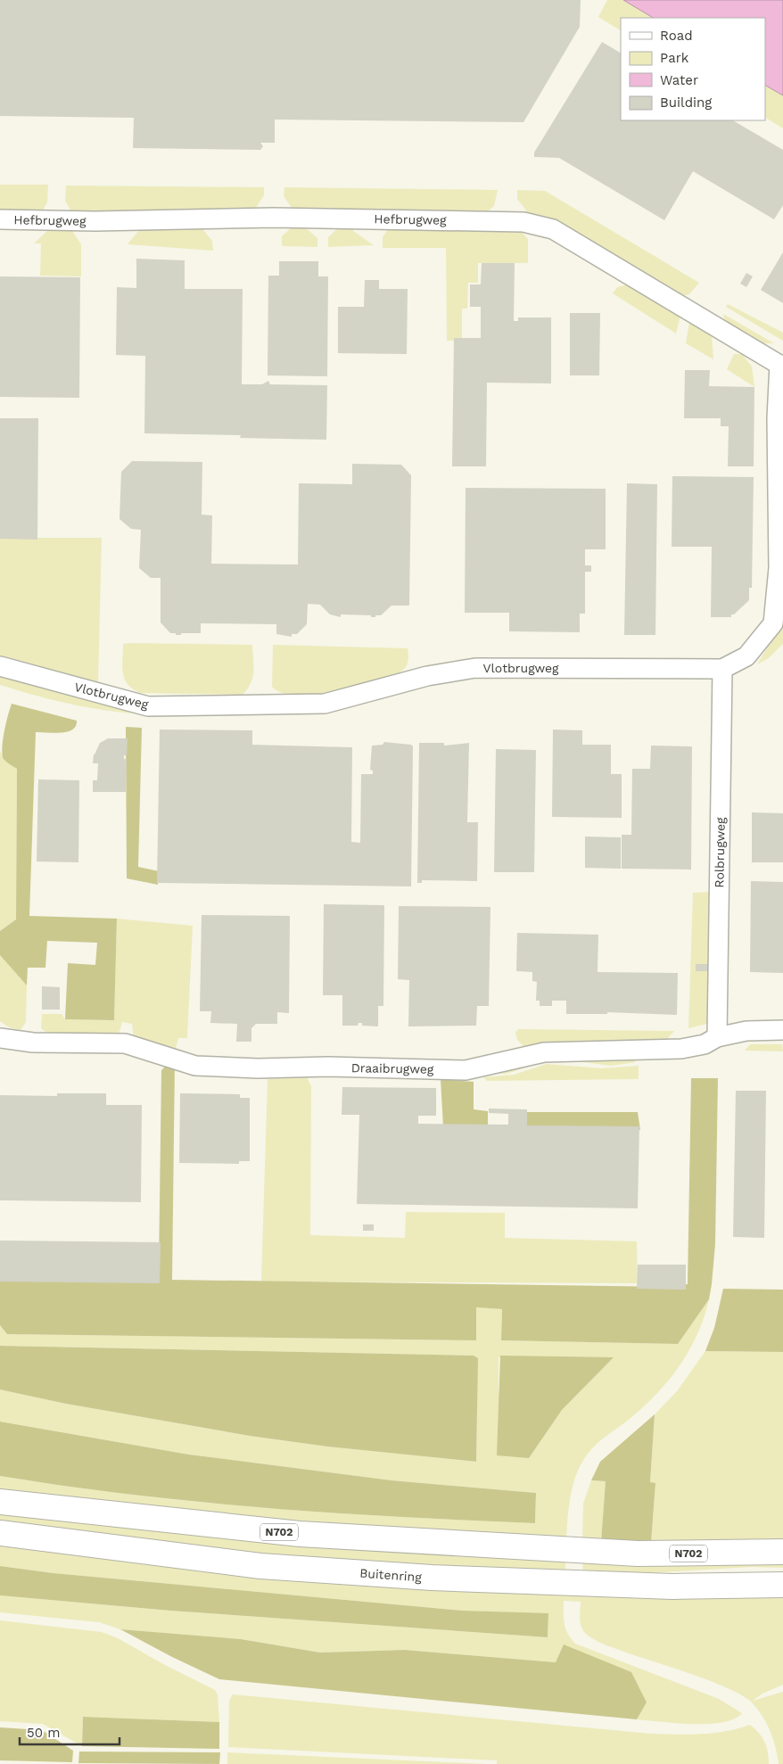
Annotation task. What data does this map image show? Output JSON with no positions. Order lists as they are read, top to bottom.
{
  "streets": {
    "highway": ["N702", "Buitenring"],
    "street": [
      "Hefbrugweg",
      "Vlotbrugweg",
      "Rolbrugweg",
      "Draaibrugweg"
    ]
  },
  "crossings": [
    ["Hefbrugweg", "Vlotbrugweg"],
    ["Vlotbrugweg", "Rolbrugweg"],
    ["Rolbrugweg", "Draaibrugweg"]
  ],
  "legend": [
    "Road",
    "Park",
    "Water",
    "Building"
  ],
  "scale_bar": "50 m"
}
